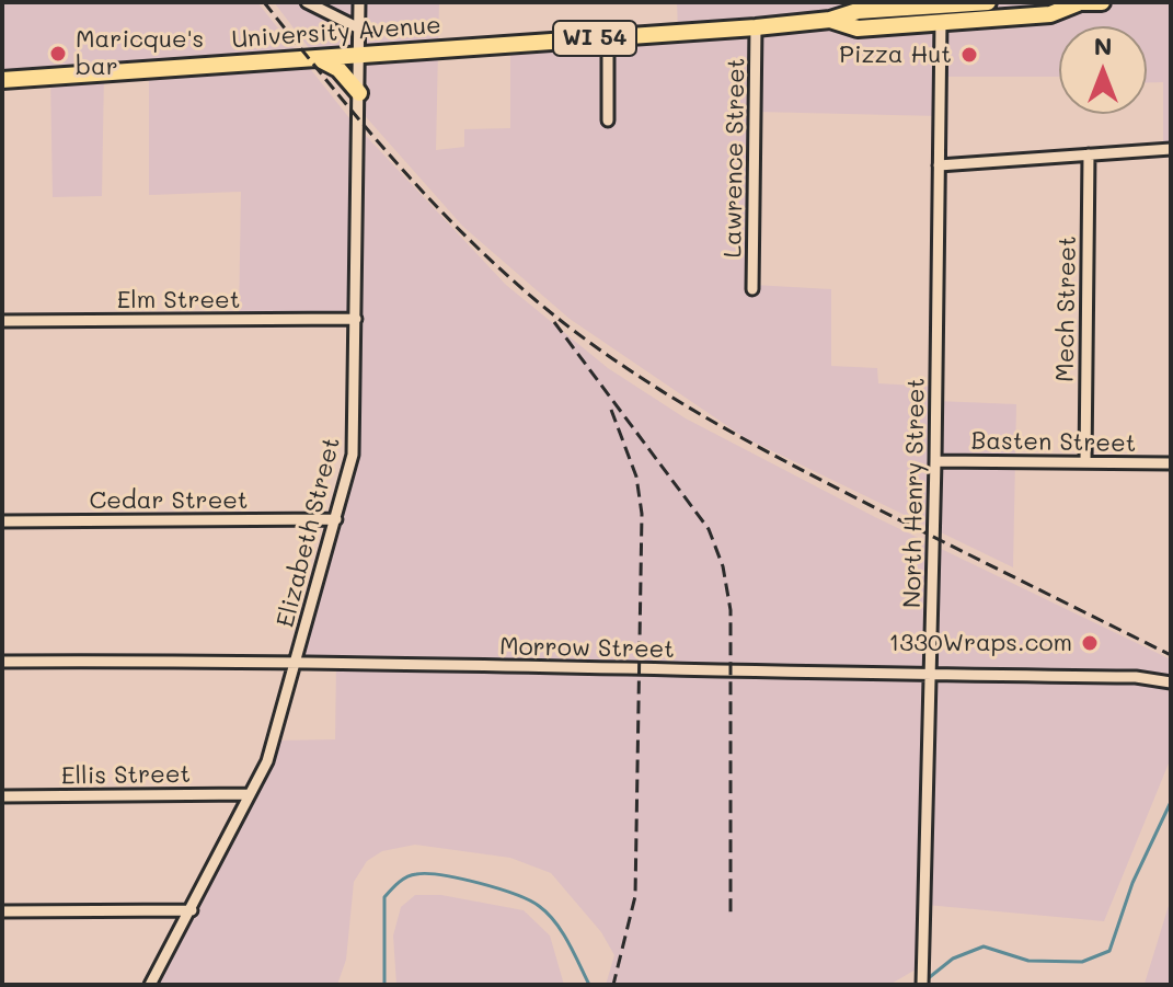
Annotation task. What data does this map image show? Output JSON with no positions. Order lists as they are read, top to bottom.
{
  "streets": {
    "main road": ["University Avenue", "WI 54"],
    "street": [
      "Lawrence Street",
      "Elm Street",
      "Mech Street",
      "Basten Street",
      "North Henry Street",
      "Cedar Street",
      "Elizabeth Street",
      "Morrow Street",
      "Ellis Street"
    ]
  },
  "crossings": [
    ["University Avenue", "Lawrence Street"],
    ["University Avenue", "North Henry Street"],
    ["University Avenue", "Elizabeth Street"],
    ["Elm Street", "Elizabeth Street"],
    ["Mech Street", "Basten Street"],
    ["Basten Street", "North Henry Street"],
    ["North Henry Street", "Morrow Street"],
    ["Cedar Street", "Elizabeth Street"],
    ["Elizabeth Street", "Morrow Street"],
    ["Elizabeth Street", "Ellis Street"]
  ],
  "places": ["Maricque's bar", "Pizza Hut", "1330Wraps.com"],
  "north": "top"
}
